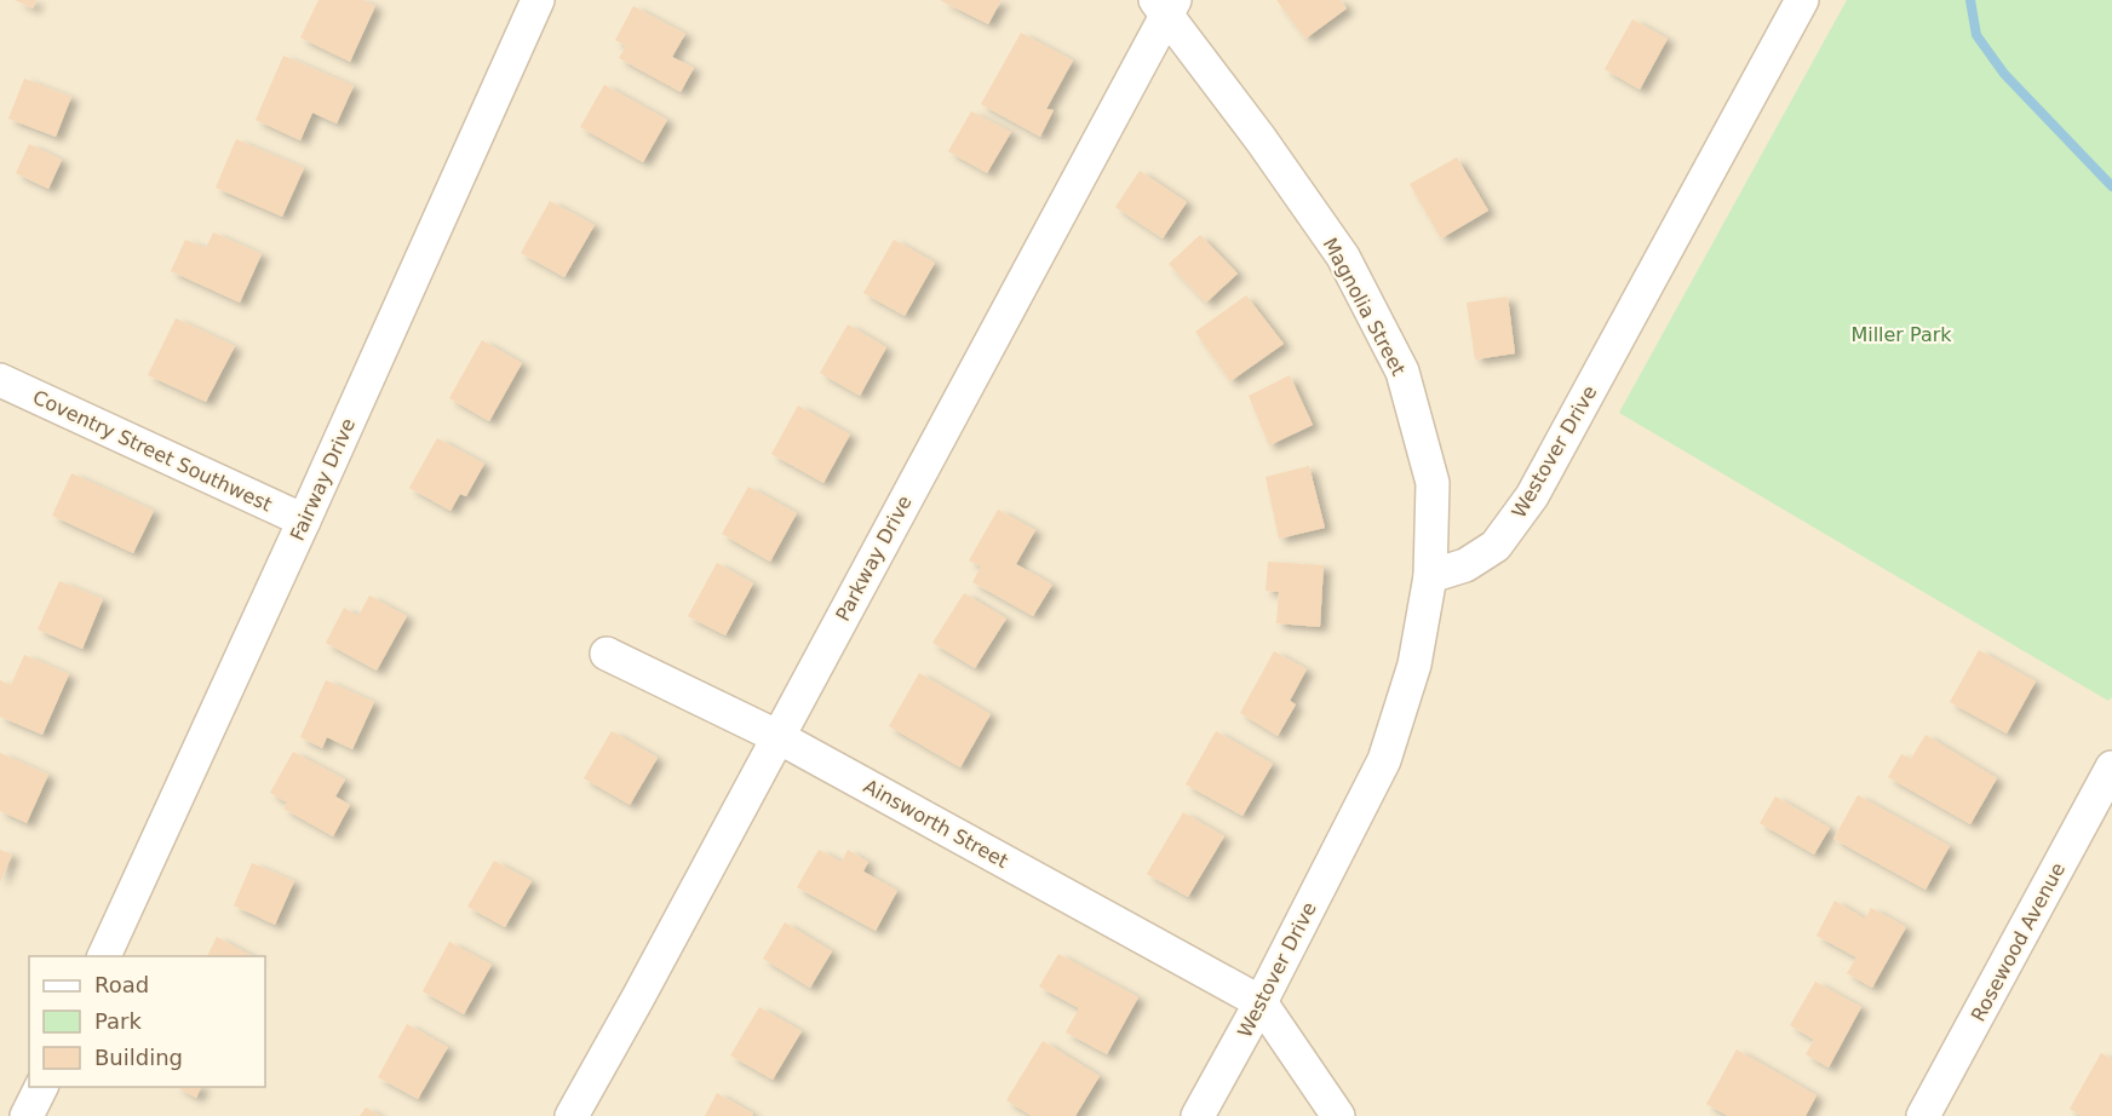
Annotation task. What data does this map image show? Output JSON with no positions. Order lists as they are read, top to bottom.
{
  "streets": {
    "street": [
      "Magnolia Street",
      "Coventry Street Southwest",
      "Westover Drive",
      "Fairway Drive",
      "Parkway Drive",
      "Ainsworth Street",
      "Rosewood Avenue"
    ]
  },
  "crossings": [
    ["Magnolia Street", "Westover Drive"],
    ["Magnolia Street", "Parkway Drive"],
    ["Coventry Street Southwest", "Fairway Drive"],
    ["Westover Drive", "Ainsworth Street"],
    ["Parkway Drive", "Ainsworth Street"]
  ],
  "parks": ["Miller Park"],
  "legend": ["Road", "Park", "Building"]
}
